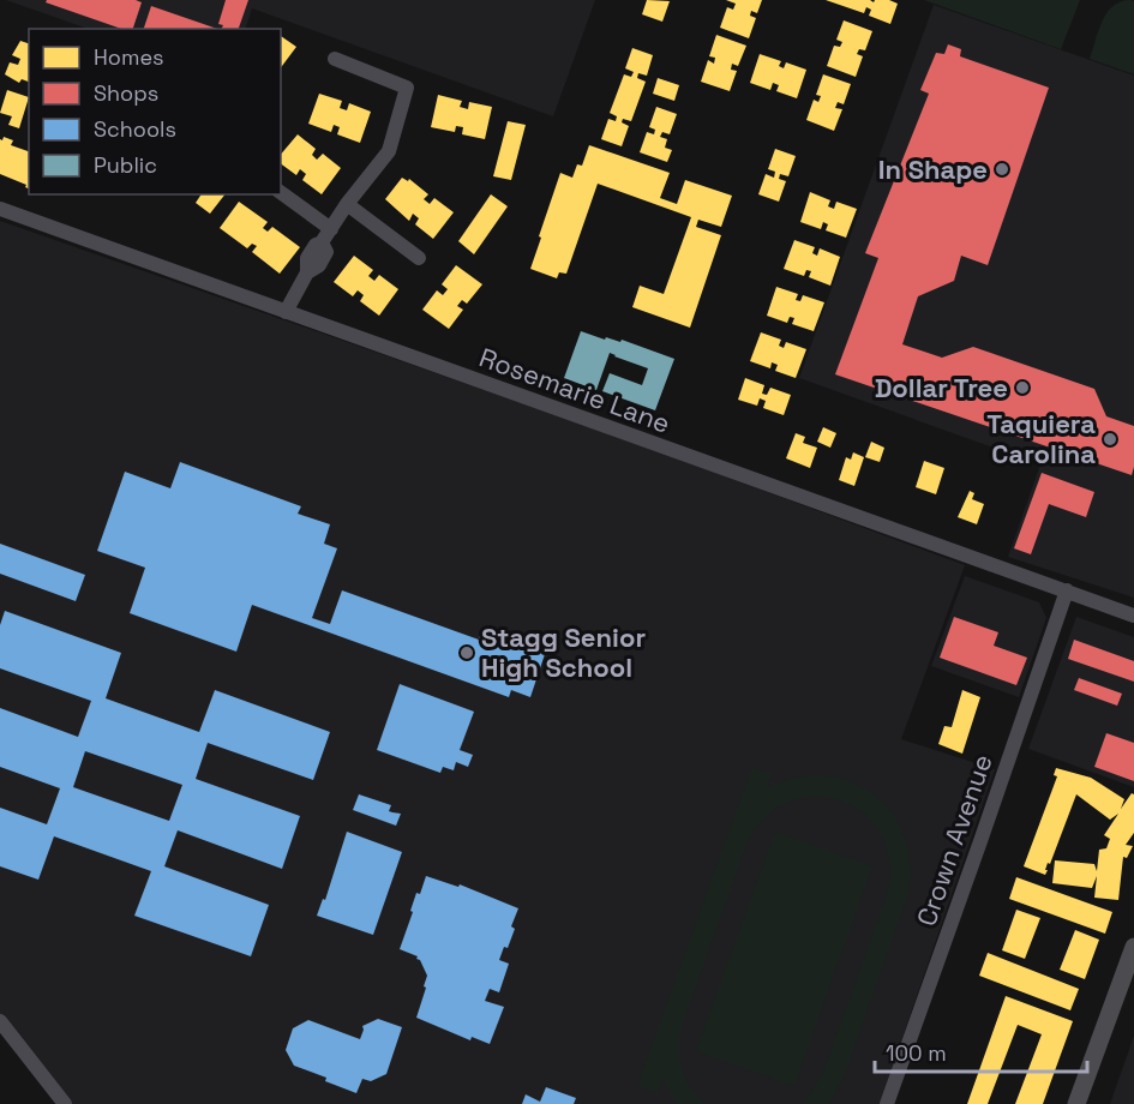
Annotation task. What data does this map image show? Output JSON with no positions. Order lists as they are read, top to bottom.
{
  "streets": {
    "street": ["Rosemarie Lane", "Crown Avenue"]
  },
  "crossings": [
    ["Rosemarie Lane", "Crown Avenue"]
  ],
  "places": [
    "In Shape",
    "Dollar Tree",
    "Taquiera Carolina",
    "Stagg Senior High School"
  ],
  "legend": [
    "Homes",
    "Shops",
    "Schools",
    "Public"
  ],
  "scale_bar": "100 m"
}
